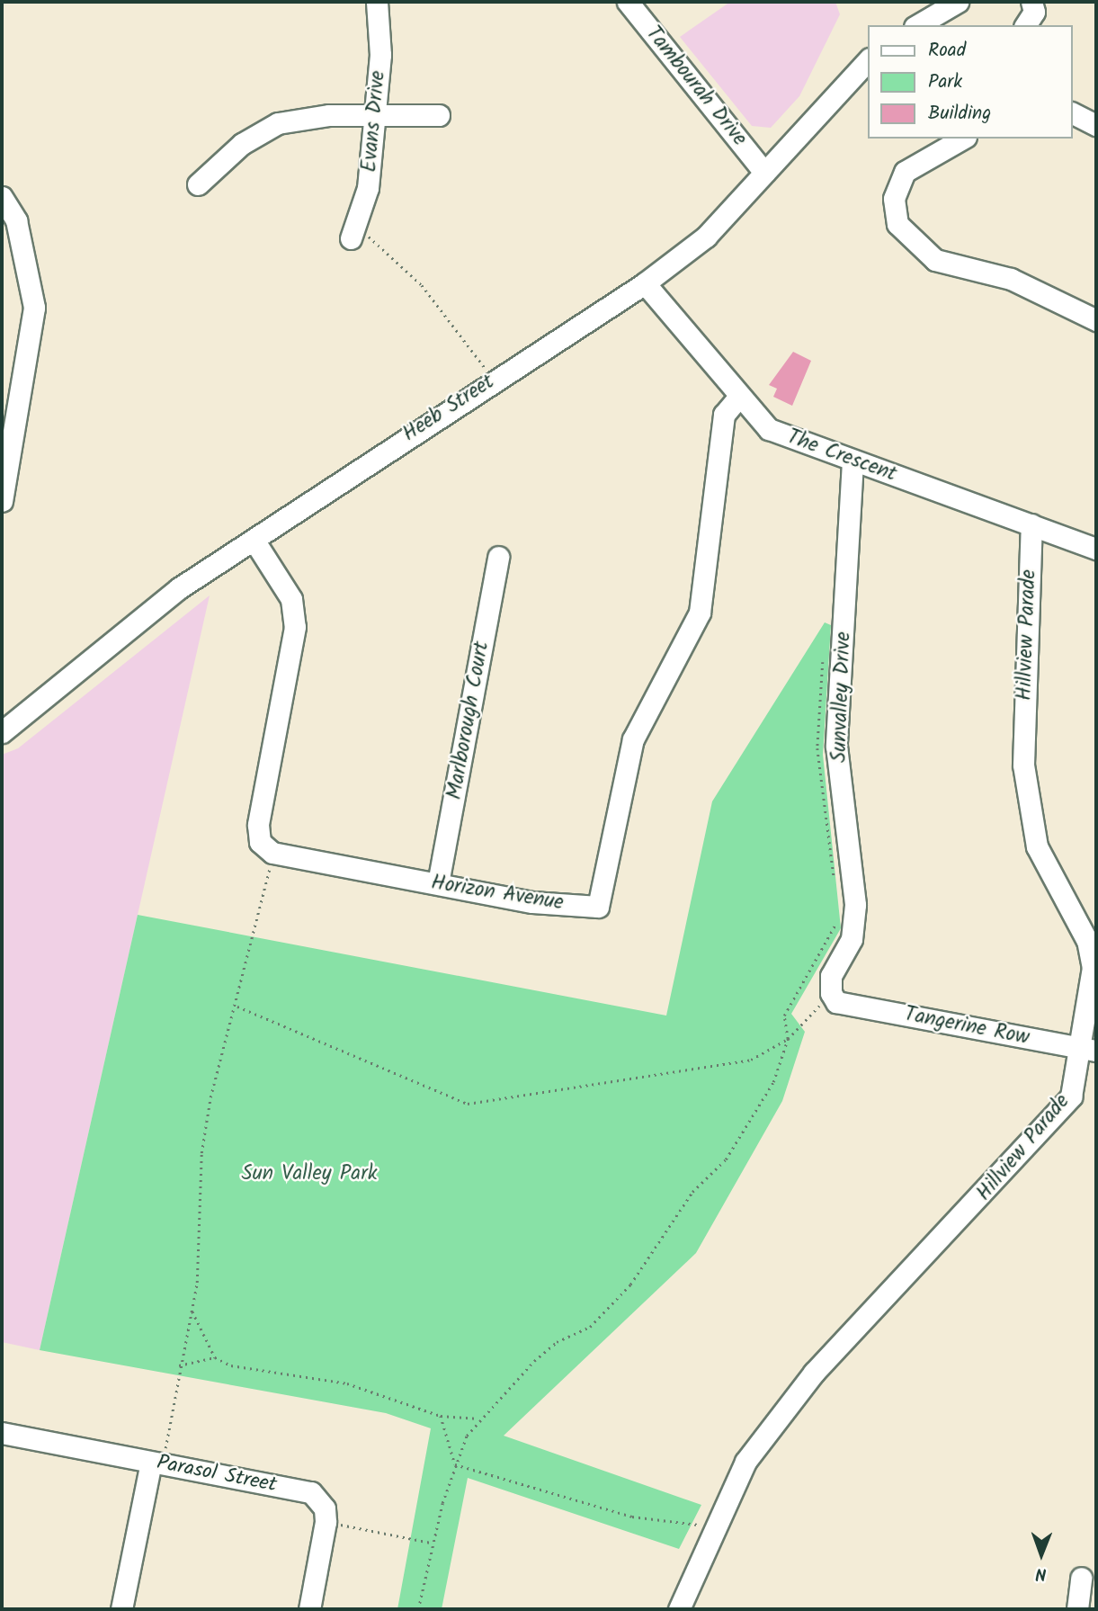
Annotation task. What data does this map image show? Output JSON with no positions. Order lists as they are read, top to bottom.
{
  "streets": {
    "street": [
      "Tambourah Drive",
      "Evans Drive",
      "Heeb Street",
      "The Crescent",
      "Hillview Parade",
      "Sunvalley Drive",
      "Marlborough Court",
      "Horizon Avenue",
      "Tangerine Row",
      "Parasol Street"
    ]
  },
  "crossings": [
    ["Tambourah Drive", "Heeb Street"],
    ["Heeb Street", "The Crescent"],
    ["The Crescent", "Hillview Parade"],
    ["The Crescent", "Sunvalley Drive"],
    ["The Crescent", "Horizon Avenue"],
    ["Hillview Parade", "Tangerine Row"],
    ["Sunvalley Drive", "Tangerine Row"],
    ["Marlborough Court", "Horizon Avenue"]
  ],
  "parks": ["Sun Valley Park"],
  "legend": ["Road", "Park", "Building"],
  "north": "bottom"
}
